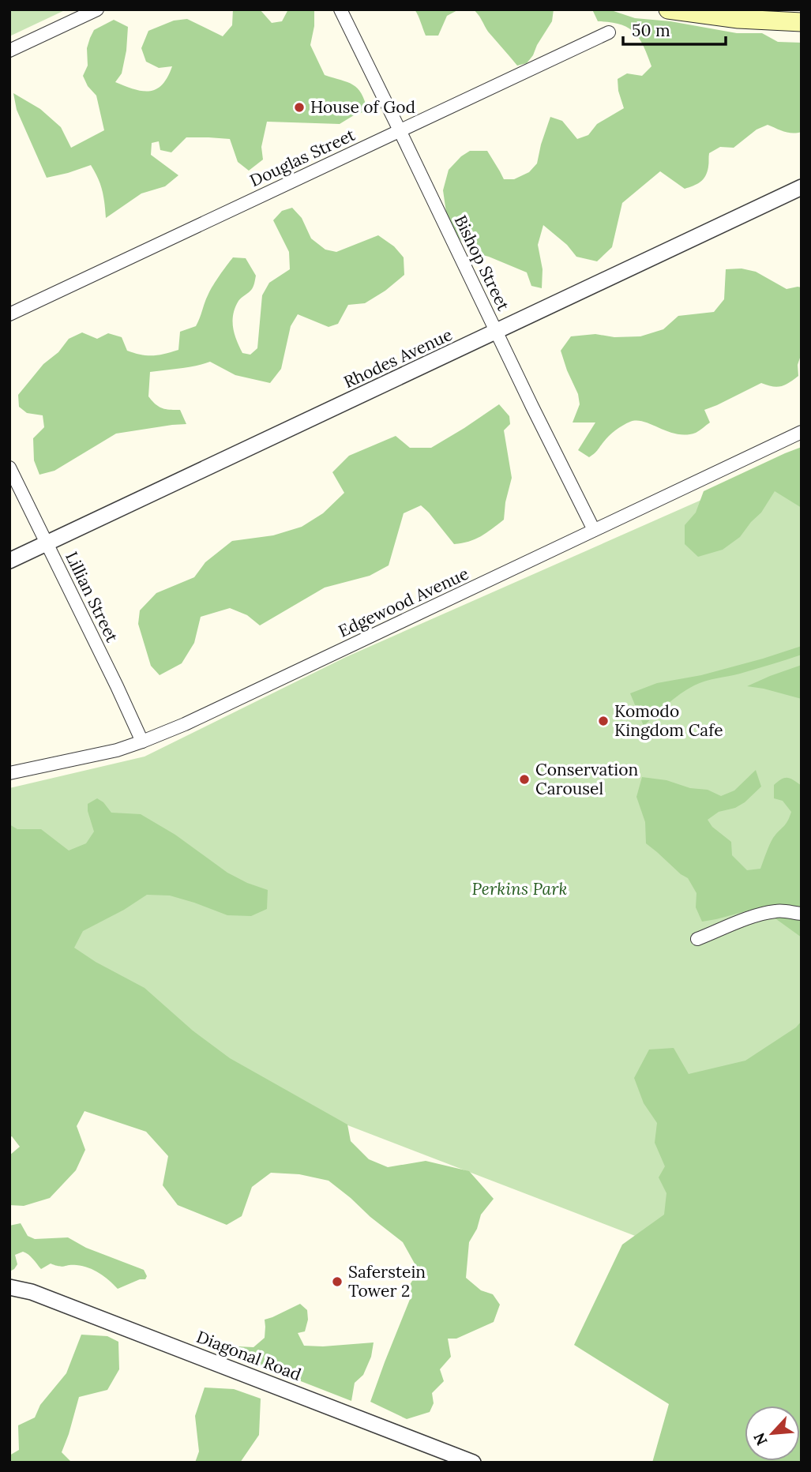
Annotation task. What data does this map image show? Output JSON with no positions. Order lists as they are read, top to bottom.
{
  "streets": {
    "street": [
      "Douglas Street",
      "Bishop Street",
      "Rhodes Avenue",
      "Lillian Street",
      "Edgewood Avenue",
      "Diagonal Road"
    ]
  },
  "crossings": [
    ["Douglas Street", "Bishop Street"],
    ["Bishop Street", "Rhodes Avenue"],
    ["Bishop Street", "Edgewood Avenue"],
    ["Rhodes Avenue", "Lillian Street"],
    ["Lillian Street", "Edgewood Avenue"]
  ],
  "parks": ["Perkins Park"],
  "places": [
    "House of God",
    "Komodo Kingdom Cafe",
    "Conservation Carousel",
    "Saferstein Tower 2"
  ],
  "scale_bar": "50 m",
  "north": "bottom left"
}
